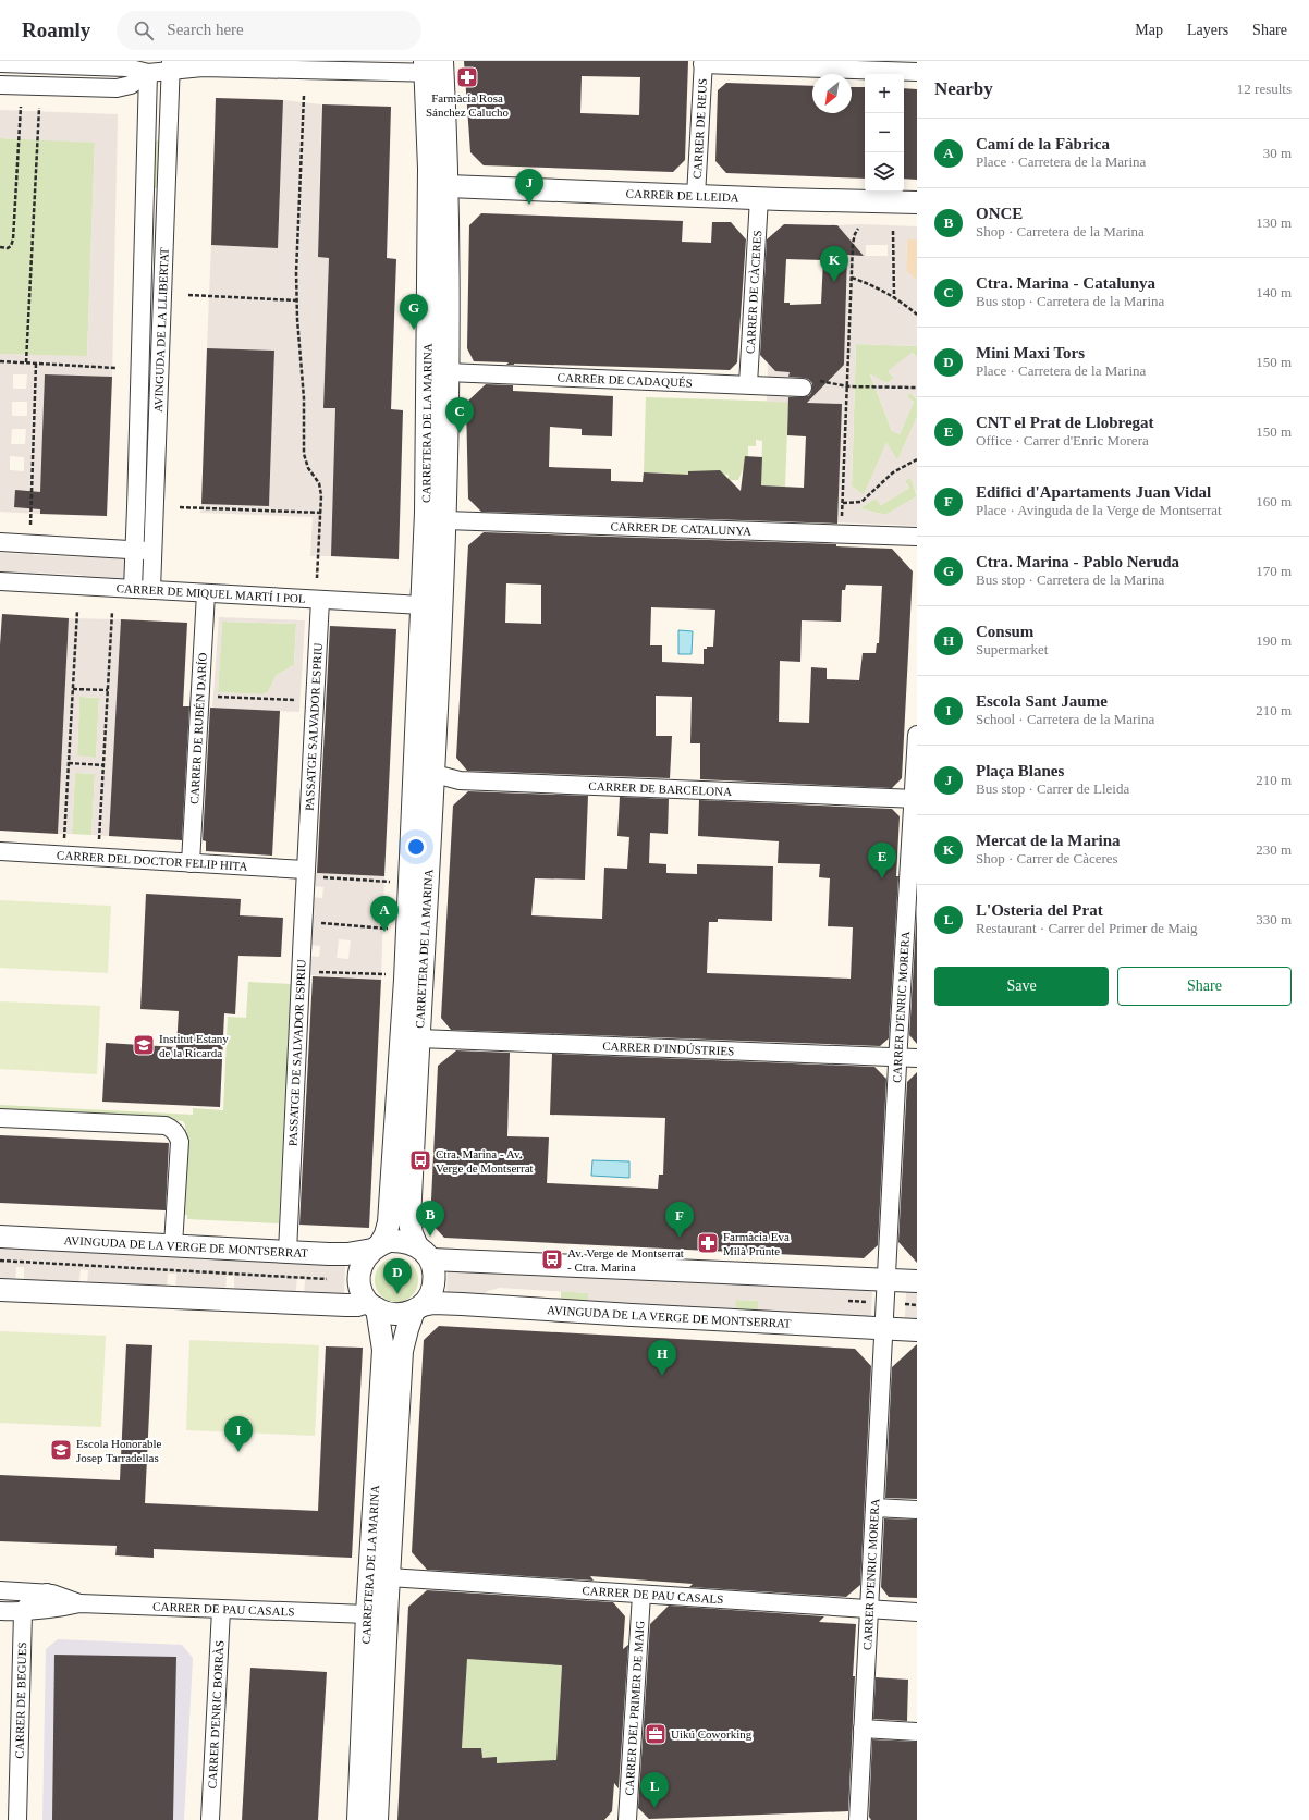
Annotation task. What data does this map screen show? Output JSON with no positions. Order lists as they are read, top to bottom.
{
  "streets": {
    "street": [
      "CARRER DE REUS",
      "CARRER DE LLEIDA",
      "CARRER DE CÀCERES",
      "AVINGUDA DE LA LLIBERTAT",
      "CARRER DE CADAQUÉS",
      "CARRETERA DE LA MARINA",
      "CARRER DE CATALUNYA",
      "CARRER DE MIQUEL MARTÍ I POL",
      "PASSATGE SALVADOR ESPRIU",
      "CARRER DE RUBÉN DARÍO",
      "CARRER DE BARCELONA",
      "CARRER DEL DOCTOR FELIP HITA",
      "CARRER D'ENRIC MORERA",
      "CARRER D'INDÚSTRIES",
      "PASSATGE DE SALVADOR ESPRIU",
      "AVINGUDA DE LA VERGE DE MONTSERRAT",
      "CARRER DE PAU CASALS",
      "CARRER DE BEGUES",
      "CARRER DEL PRIMER DE MAIG",
      "CARRER D'ENRIC BORRÀS"
    ]
  },
  "crossings": [
    ["CARRER DE REUS", "CARRER DE LLEIDA"],
    ["CARRER DE LLEIDA", "CARRER DE CÀCERES"],
    ["CARRER DE LLEIDA", "CARRETERA DE LA MARINA"],
    ["CARRER DE CÀCERES", "CARRER DE CADAQUÉS"],
    ["AVINGUDA DE LA LLIBERTAT", "CARRER DE MIQUEL MARTÍ I POL"],
    ["CARRER DE CADAQUÉS", "CARRETERA DE LA MARINA"],
    ["CARRETERA DE LA MARINA", "CARRER DE CATALUNYA"],
    ["CARRETERA DE LA MARINA", "CARRER DE MIQUEL MARTÍ I POL"],
    ["CARRETERA DE LA MARINA", "CARRER DE BARCELONA"],
    ["CARRETERA DE LA MARINA", "CARRER D'INDÚSTRIES"],
    ["CARRETERA DE LA MARINA", "AVINGUDA DE LA VERGE DE MONTSERRAT"],
    ["CARRETERA DE LA MARINA", "CARRER DE PAU CASALS"],
    ["CARRER DE MIQUEL MARTÍ I POL", "PASSATGE SALVADOR ESPRIU"],
    ["CARRER DE MIQUEL MARTÍ I POL", "CARRER DE RUBÉN DARÍO"],
    ["PASSATGE SALVADOR ESPRIU", "CARRER DEL DOCTOR FELIP HITA"],
    ["PASSATGE SALVADOR ESPRIU", "PASSATGE DE SALVADOR ESPRIU"],
    ["CARRER DE RUBÉN DARÍO", "CARRER DEL DOCTOR FELIP HITA"],
    ["CARRER DE BARCELONA", "CARRER D'ENRIC MORERA"],
    ["CARRER DEL DOCTOR FELIP HITA", "PASSATGE DE SALVADOR ESPRIU"],
    ["CARRER D'ENRIC MORERA", "CARRER D'INDÚSTRIES"],
    ["CARRER D'ENRIC MORERA", "AVINGUDA DE LA VERGE DE MONTSERRAT"],
    ["CARRER D'ENRIC MORERA", "CARRER DE PAU CASALS"],
    ["PASSATGE DE SALVADOR ESPRIU", "AVINGUDA DE LA VERGE DE MONTSERRAT"],
    ["CARRER DE PAU CASALS", "CARRER DE BEGUES"],
    ["CARRER DE PAU CASALS", "CARRER DEL PRIMER DE MAIG"],
    ["CARRER DE PAU CASALS", "CARRER D'ENRIC BORRÀS"]
  ],
  "places": {
    "pharmacy": ["Farmàcia Rosa Sánchez Calucho", "Farmàcia Eva Milà Prünte"],
    "school or university": ["Institut Estany de la Ricarda", "Escola Honorable Josep Tarradellas"],
    "bus stop": ["Ctra. Marina - Av. Verge de Montserrat", "Av. Verge de Montserrat - Ctra. Marina"],
    "office": ["Uikú Coworking"]
  },
  "north": "bottom left",
  "page": {
    "header": "Roamly",
    "search": "Search here",
    "nav": ["Map", "Layers", "Share"],
    "heading": ["Nearby", "12 results"],
    "map_buttons": ["+", "−"],
    "list": [
      {
        "mark": "A",
        "name": "Camí de la Fàbrica",
        "note": "Place · Carretera de la Marina",
        "value": "30 m"
      },
      {
        "mark": "B",
        "name": "ONCE",
        "note": "Shop · Carretera de la Marina",
        "value": "130 m"
      },
      {
        "mark": "C",
        "name": "Ctra. Marina - Catalunya",
        "note": "Bus stop · Carretera de la Marina",
        "value": "140 m"
      },
      {
        "mark": "D",
        "name": "Mini Maxi Tors",
        "note": "Place · Carretera de la Marina",
        "value": "150 m"
      },
      {
        "mark": "E",
        "name": "CNT el Prat de Llobregat",
        "note": "Office · Carrer d'Enric Morera",
        "value": "150 m"
      },
      {
        "mark": "F",
        "name": "Edifici d'Apartaments Juan Vidal",
        "note": "Place · Avinguda de la Verge de Montserrat",
        "value": "160 m"
      },
      {
        "mark": "G",
        "name": "Ctra. Marina - Pablo Neruda",
        "note": "Bus stop · Carretera de la Marina",
        "value": "170 m"
      },
      {
        "mark": "H",
        "name": "Consum",
        "note": "Supermarket",
        "value": "190 m"
      },
      {
        "mark": "I",
        "name": "Escola Sant Jaume",
        "note": "School · Carretera de la Marina",
        "value": "210 m"
      },
      {
        "mark": "J",
        "name": "Plaça Blanes",
        "note": "Bus stop · Carrer de Lleida",
        "value": "210 m"
      },
      {
        "mark": "K",
        "name": "Mercat de la Marina",
        "note": "Shop · Carrer de Càceres",
        "value": "230 m"
      },
      {
        "mark": "L",
        "name": "L'Osteria del Prat",
        "note": "Restaurant · Carrer del Primer de Maig",
        "value": "330 m"
      }
    ],
    "pins": [
      "J",
      "K",
      "G",
      "C",
      "E",
      "A",
      "B",
      "F",
      "D",
      "H",
      "I",
      "L"
    ],
    "buttons": ["Save", "Share"]
  }
}
